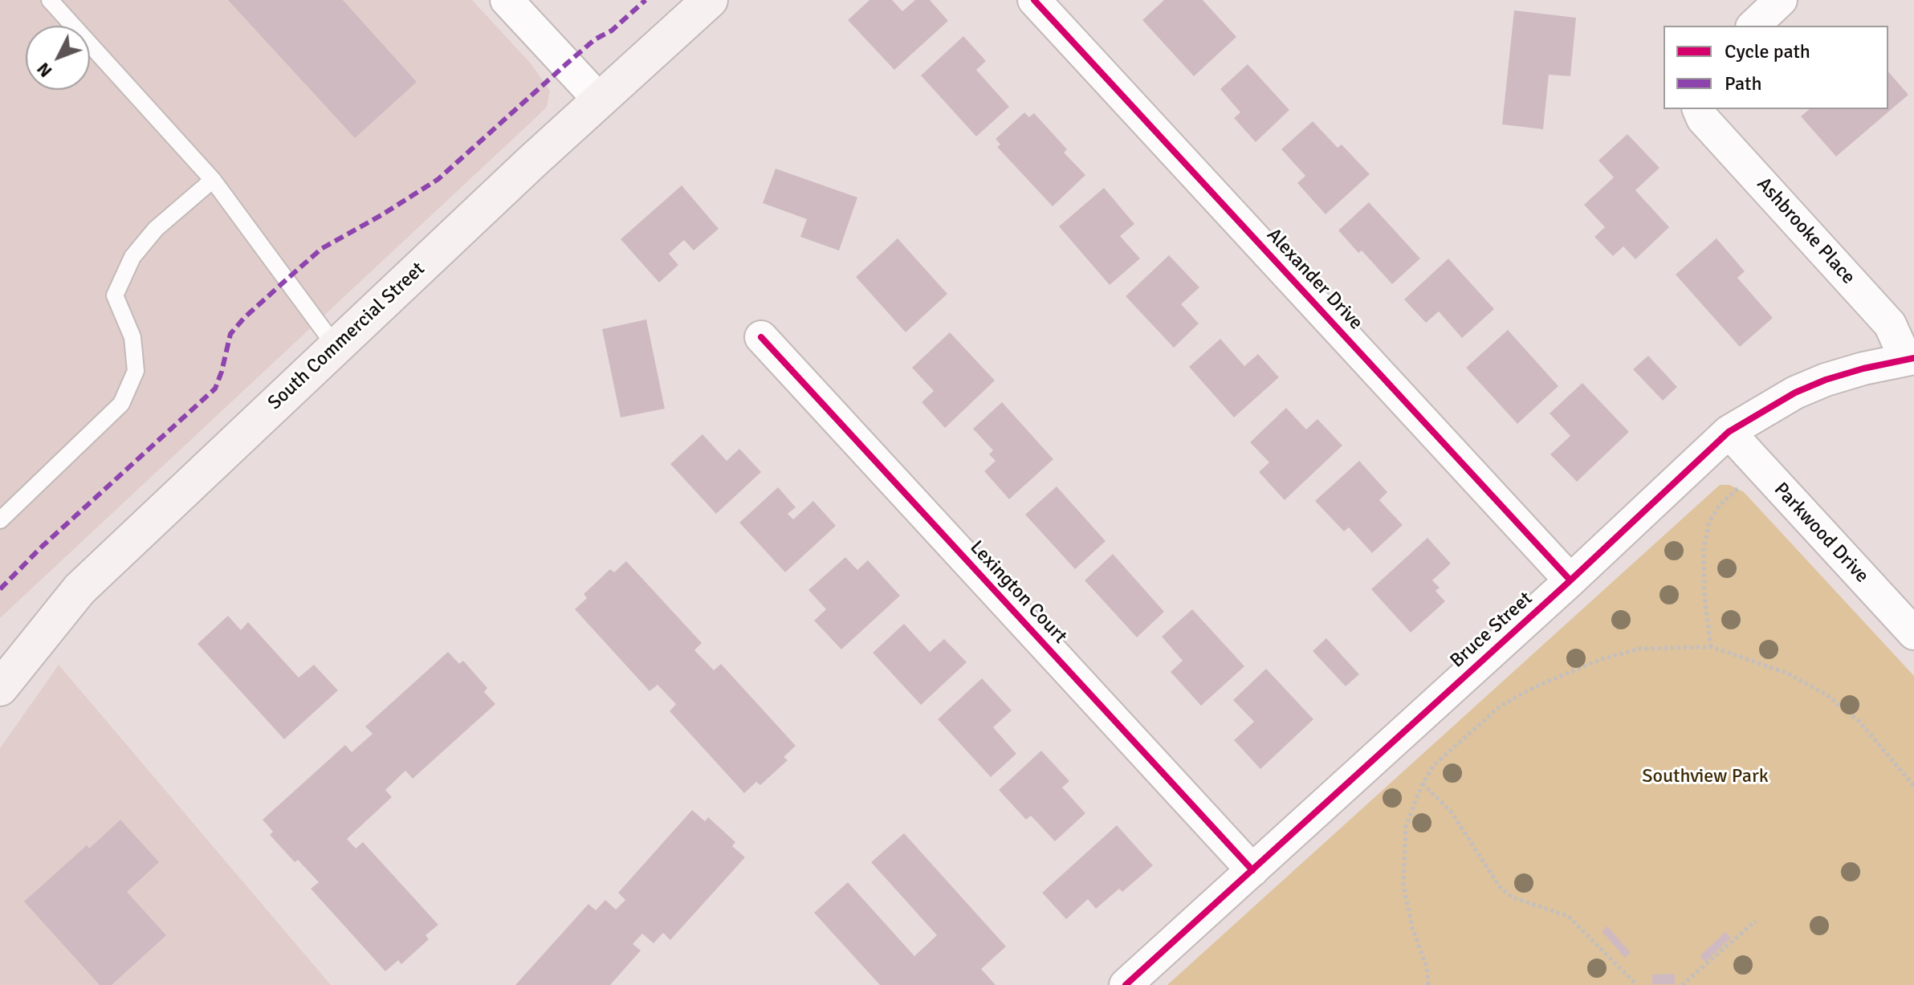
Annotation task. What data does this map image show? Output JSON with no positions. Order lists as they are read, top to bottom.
{
  "streets": {
    "main road": ["South Commercial Street"],
    "street": [
      "Ashbrooke Place",
      "Alexander Drive",
      "Parkwood Drive",
      "Lexington Court",
      "Bruce Street"
    ]
  },
  "crossings": [
    ["Ashbrooke Place", "Bruce Street"],
    ["Alexander Drive", "Bruce Street"],
    ["Parkwood Drive", "Bruce Street"],
    ["Lexington Court", "Bruce Street"]
  ],
  "parks": ["Southview Park"],
  "legend": ["Cycle path", "Path"],
  "north": "bottom left"
}
